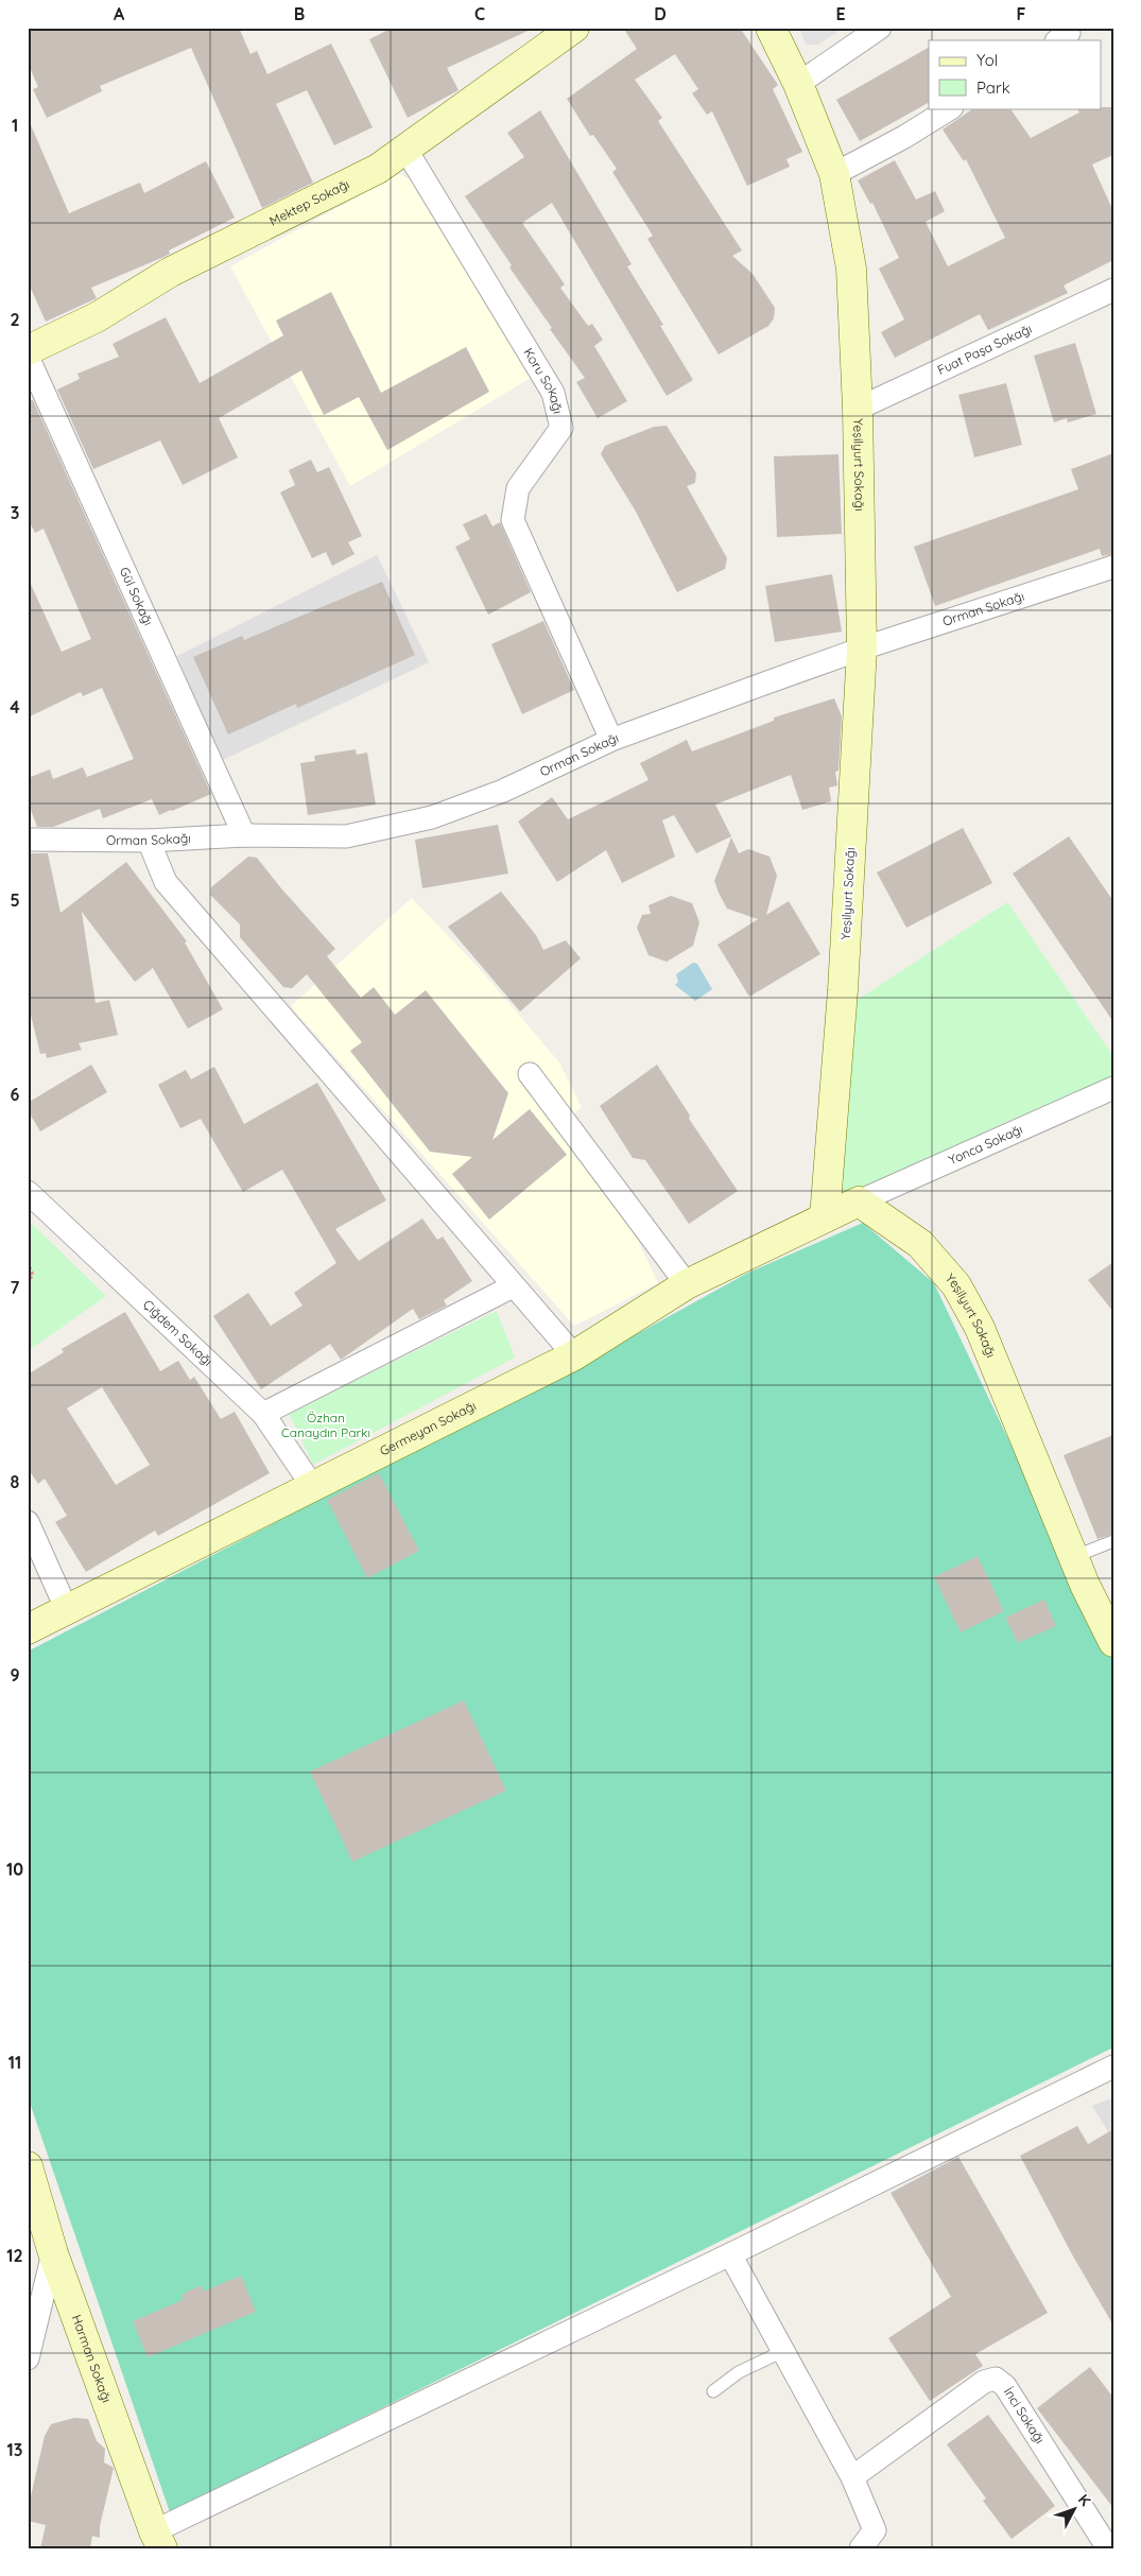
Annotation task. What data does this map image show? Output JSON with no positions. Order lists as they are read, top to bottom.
{
  "streets": {
    "main road": [
      "Mektep Sokağı",
      "Yeşilyurt Sokağı",
      "Germeyan Sokağı",
      "Harman Sokağı"
    ],
    "street": [
      "Fuat Paşa Sokağı",
      "Koru Sokağı",
      "Gül Sokağı",
      "Orman Sokağı",
      "Yonca Sokağı",
      "Çiğdem Sokağı",
      "İnci Sokağı"
    ]
  },
  "crossings": [
    ["Mektep Sokağı", "Koru Sokağı"],
    ["Fuat Paşa Sokağı", "Yeşilyurt Sokağı"],
    ["Koru Sokağı", "Orman Sokağı"],
    ["Yeşilyurt Sokağı", "Orman Sokağı"],
    ["Yeşilyurt Sokağı", "Yonca Sokağı"],
    ["Yeşilyurt Sokağı", "Germeyan Sokağı"],
    ["Gül Sokağı", "Orman Sokağı"],
    ["Çiğdem Sokağı", "Germeyan Sokağı"]
  ],
  "parks": ["Özhan Canaydın Parkı"],
  "legend": ["Yol", "Park"],
  "north": "top right",
  "grid": {
    "columns": [
      "A",
      "B",
      "C",
      "D",
      "E",
      "F"
    ],
    "rows": [
      "1",
      "2",
      "3",
      "4",
      "5",
      "6",
      "7",
      "8",
      "9",
      "10",
      "11",
      "12",
      "13"
    ]
  }
}
